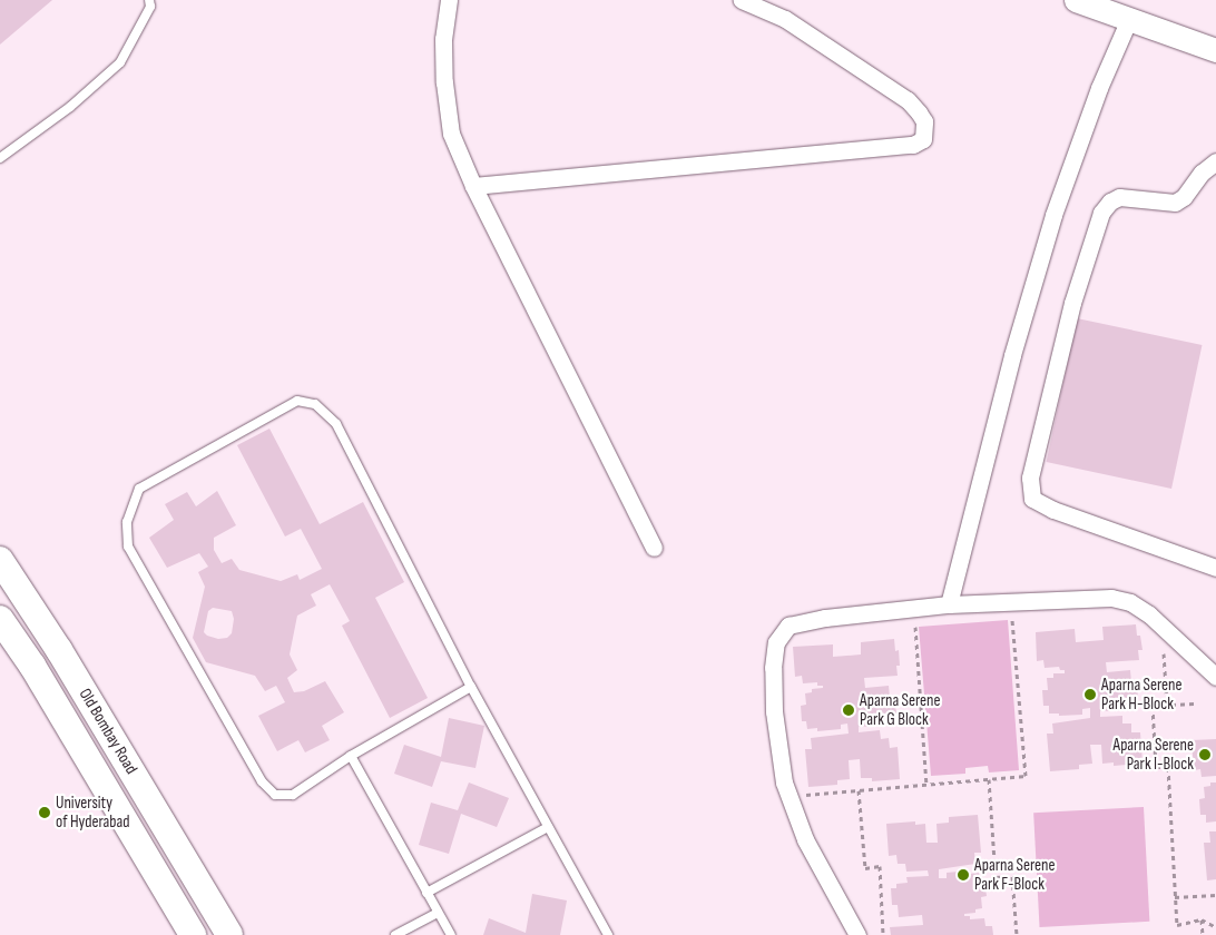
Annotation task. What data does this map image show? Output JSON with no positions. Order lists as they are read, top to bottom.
{
  "streets": {
    "main road": ["Old Bombay Road"]
  },
  "places": [
    "Aparna Serene Park H-Block",
    "Aparna Serene Park G Block",
    "Aparna Serene Park I-Block",
    "University of Hyderabad",
    "Aparna Serene Park F-Block"
  ]
}
